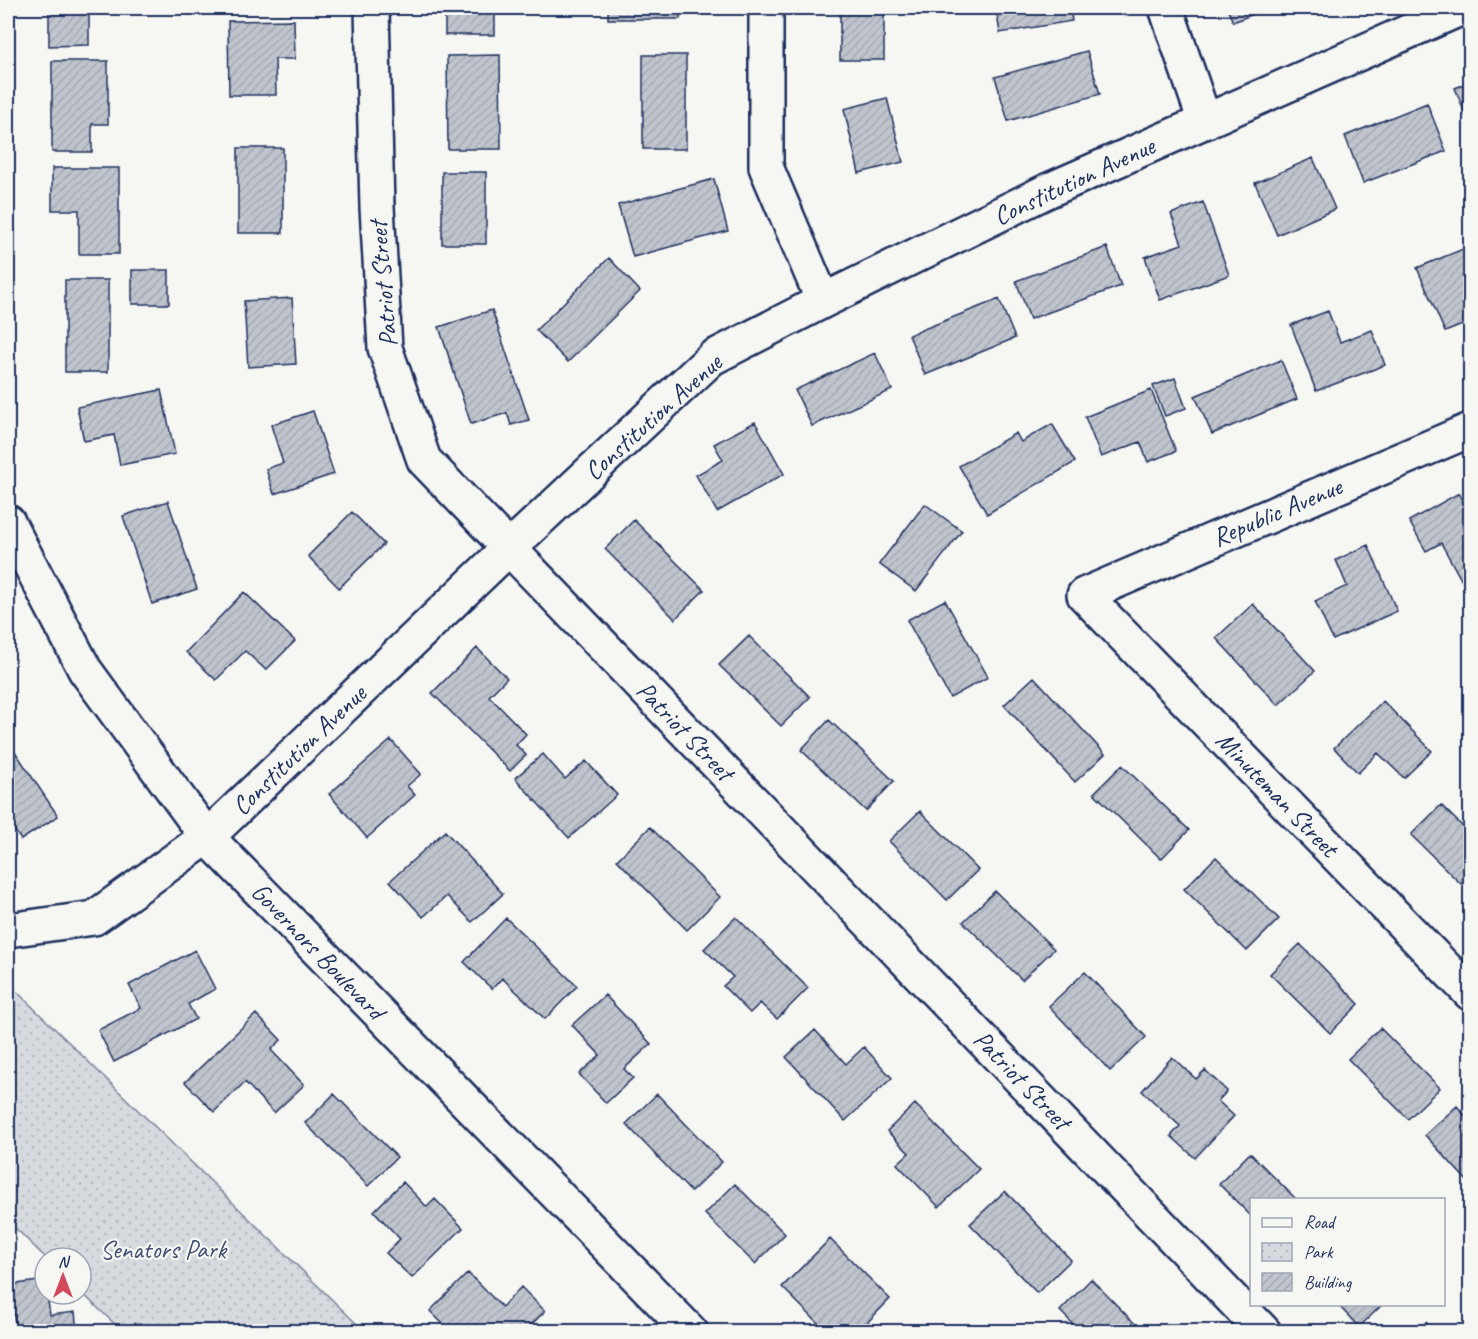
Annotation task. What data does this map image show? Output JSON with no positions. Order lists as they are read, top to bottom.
{
  "streets": {
    "street": [
      "Constitution Avenue",
      "Patriot Street",
      "Republic Avenue",
      "Minuteman Street",
      "Governors Boulevard"
    ]
  },
  "crossings": [
    ["Constitution Avenue", "Patriot Street"],
    ["Constitution Avenue", "Governors Boulevard"],
    ["Republic Avenue", "Minuteman Street"]
  ],
  "parks": ["Senators Park"],
  "legend": ["Road", "Park", "Building"],
  "north": "top"
}
